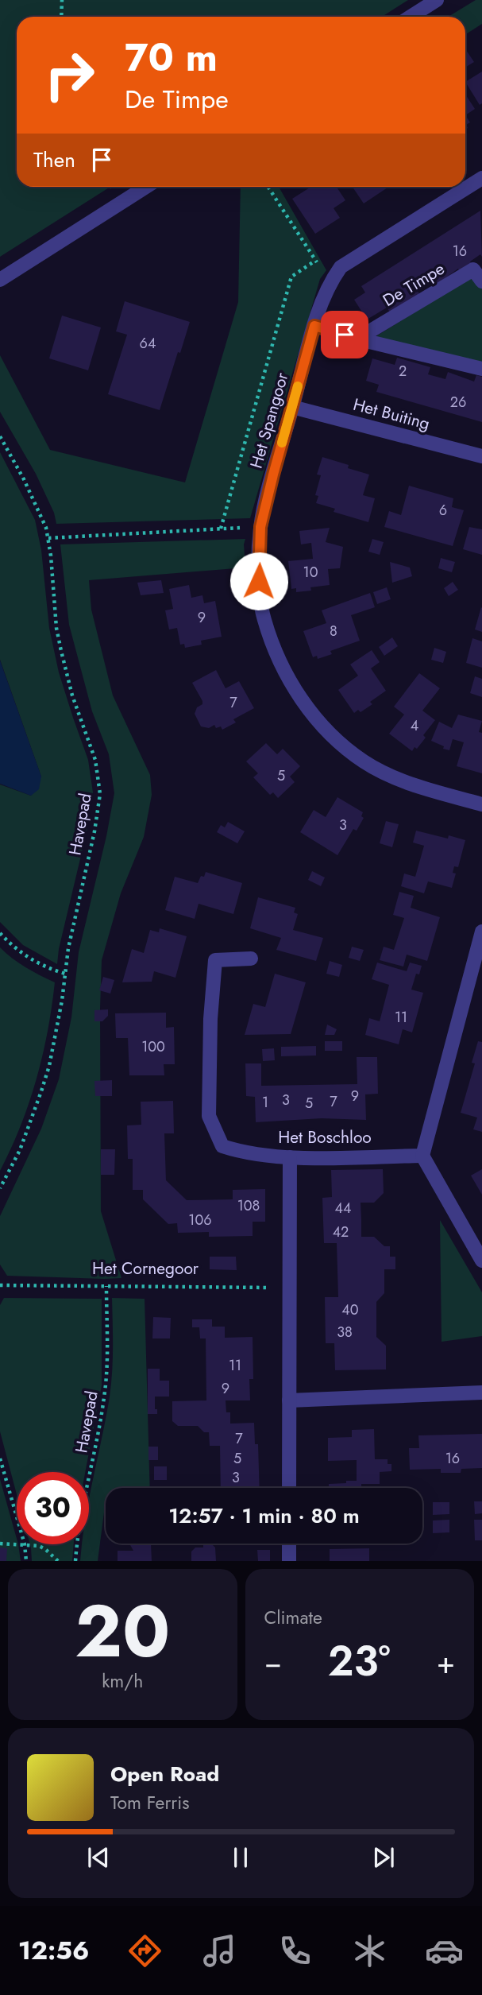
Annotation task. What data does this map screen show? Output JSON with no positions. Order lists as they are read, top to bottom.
{
  "streets": {
    "street": [
      "De Timpe",
      "Het Buiting",
      "Het Spangoor",
      "Het Boschloo"
    ],
    "path": ["Havepad", "Het Cornegoor"]
  },
  "crossings": [
    ["Het Buiting", "Het Spangoor"],
    ["Havepad", "Het Cornegoor"]
  ],
  "house_numbers": [
    "16",
    "64",
    "2",
    "26",
    "6",
    "10",
    "9",
    "8",
    "7",
    "4",
    "5",
    "3",
    "11",
    "100",
    "9",
    "3",
    "7",
    "1",
    "5",
    "108",
    "44",
    "106",
    "42",
    "40",
    "38",
    "11",
    "9",
    "7",
    "5",
    "16",
    "3"
  ],
  "page": {
    "turn": ["70 m", "De Timpe"],
    "then": "Then",
    "limit": "30",
    "trip": "12:57 · 1 min · 80 m",
    "tile": [
      ["20", "km/h"],
      "Climate"
    ],
    "heat": ["−", "23°", "+"],
    "song": ["Open Road", "Tom Ferris"],
    "tabs": "12:56"
  }
}
